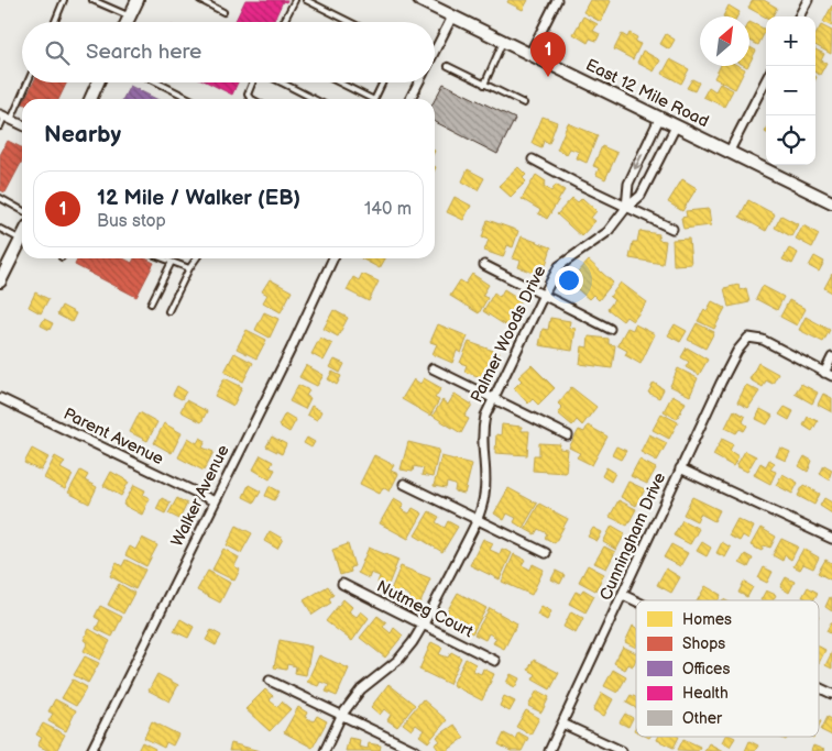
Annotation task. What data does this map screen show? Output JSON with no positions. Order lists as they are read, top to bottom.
{
  "streets": {
    "main road": ["East 12 Mile Road"],
    "street": [
      "Palmer Woods Drive",
      "Parent Avenue",
      "Walker Avenue",
      "Cunningham Drive",
      "Nutmeg Court"
    ]
  },
  "crossings": [
    ["East 12 Mile Road", "Palmer Woods Drive"],
    ["Palmer Woods Drive", "Nutmeg Court"],
    ["Parent Avenue", "Walker Avenue"]
  ],
  "legend": [
    "Homes",
    "Shops",
    "Offices",
    "Health",
    "Other"
  ],
  "north": "top right",
  "page": {
    "map_buttons": ["+", "−"],
    "search": "Search here",
    "pins": "1",
    "heading": "Nearby",
    "list": [
      {
        "mark": "1",
        "name": "12 Mile / Walker (EB)",
        "note": "Bus stop",
        "value": "140 m"
      }
    ]
  }
}
